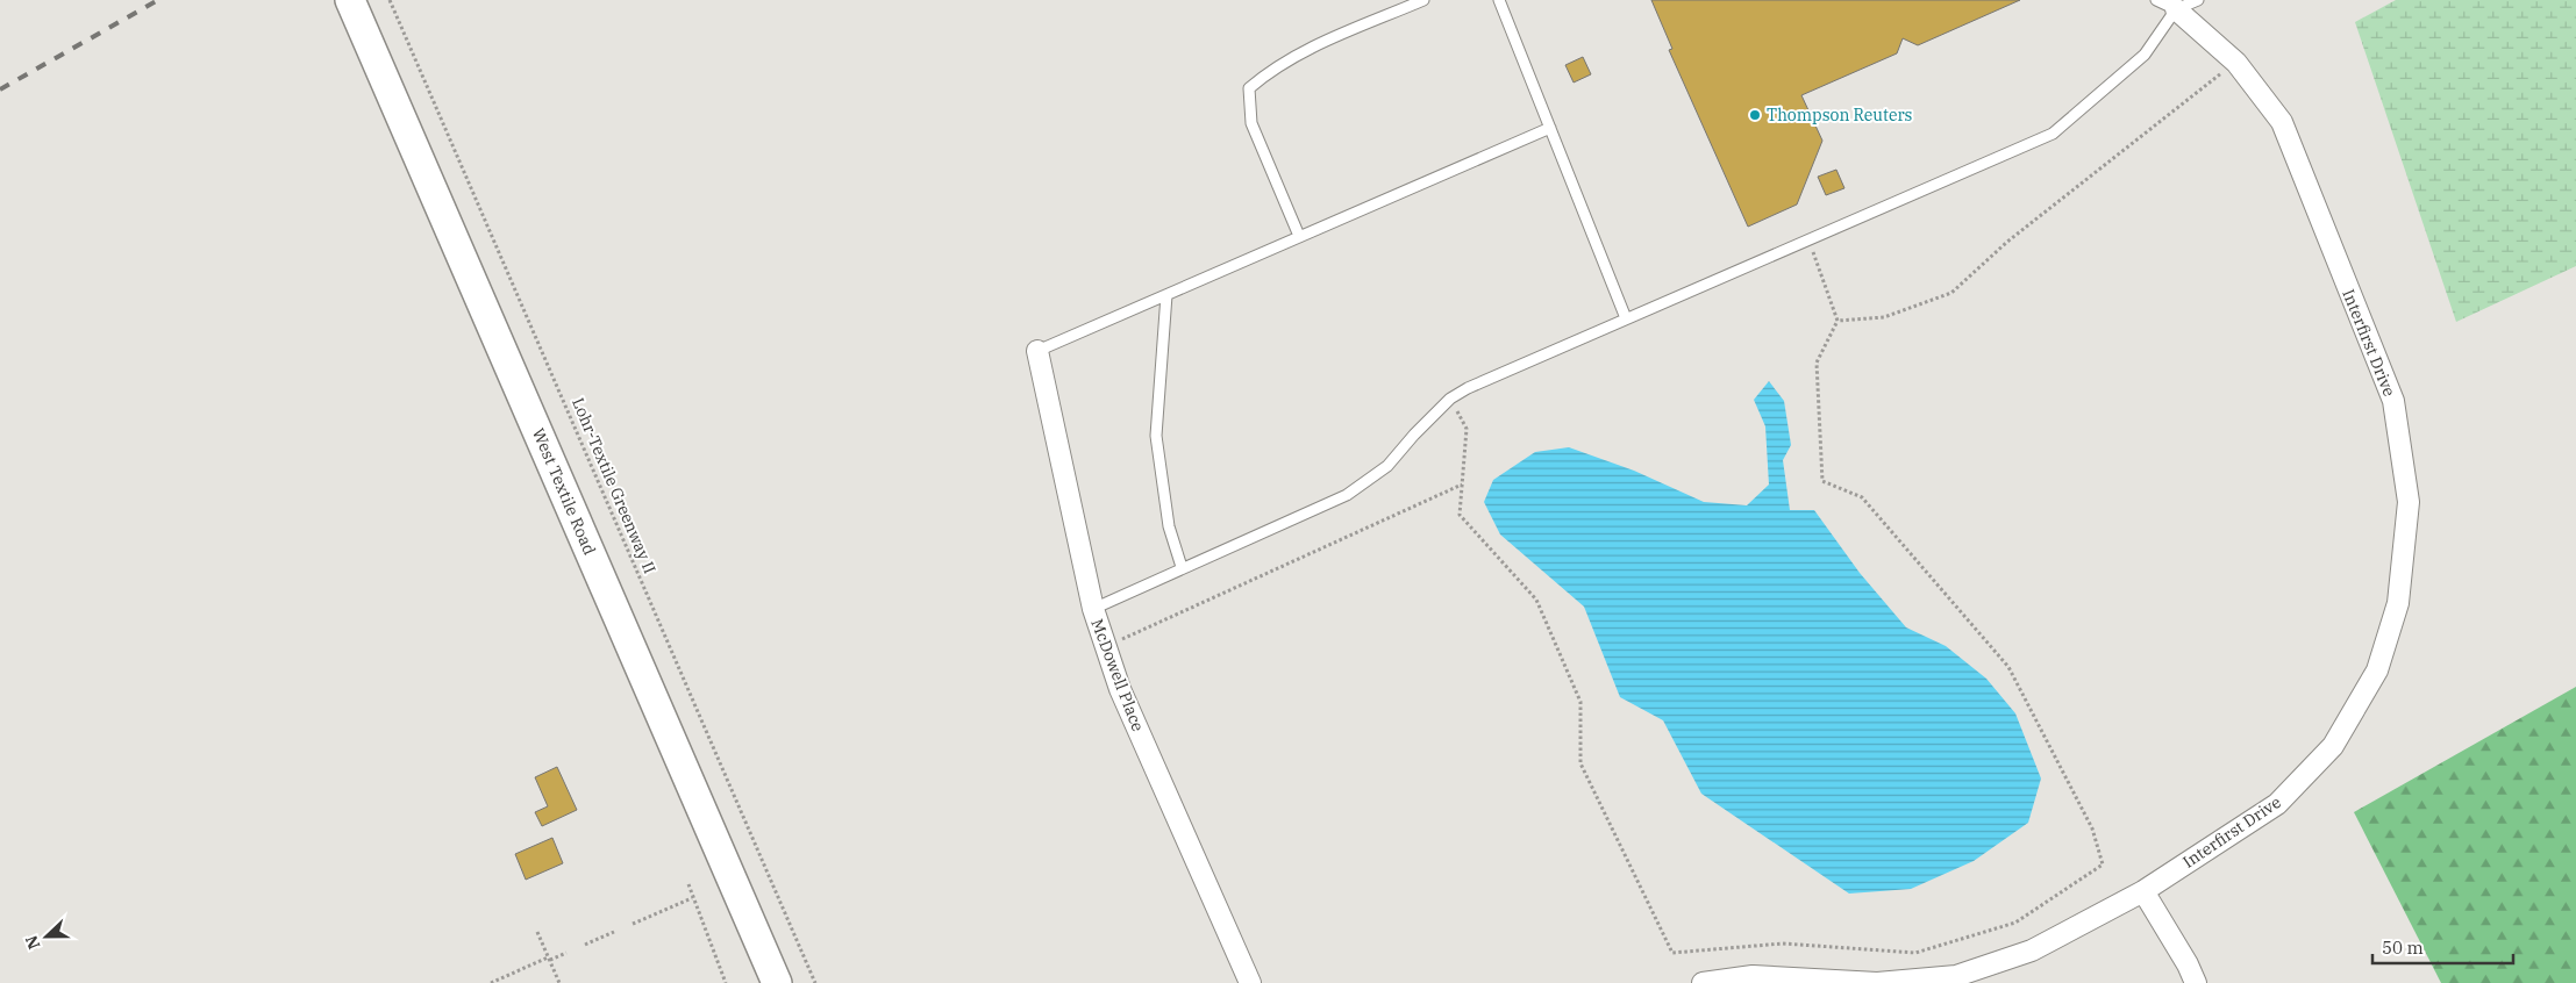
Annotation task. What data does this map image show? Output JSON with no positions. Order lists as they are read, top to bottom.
{
  "streets": {
    "main road": ["West Textile Road"],
    "street": ["Interfirst Drive", "McDowell Place"],
    "path": ["Lohr-Textile Greenway II"]
  },
  "places": ["Thompson Reuters"],
  "scale_bar": "50 m",
  "north": "left"
}
